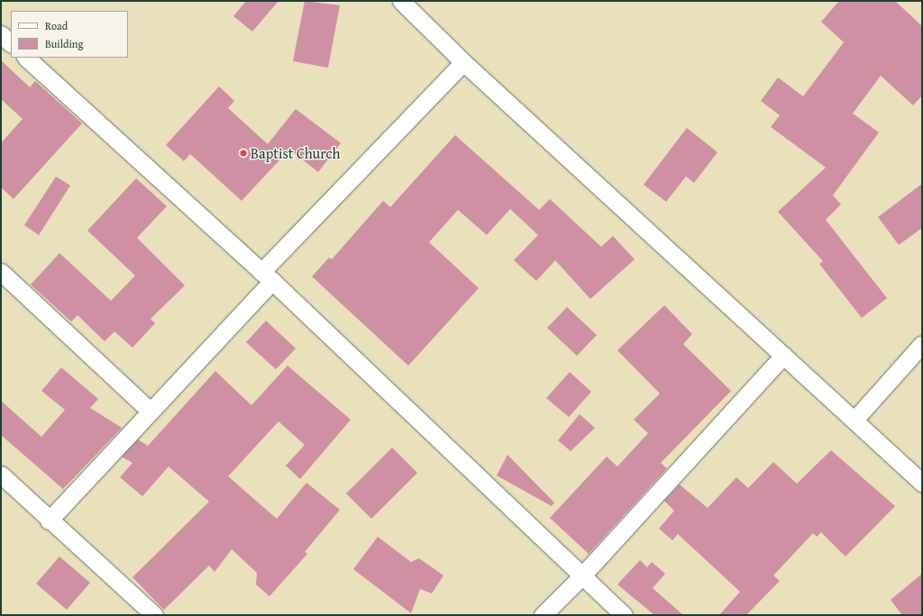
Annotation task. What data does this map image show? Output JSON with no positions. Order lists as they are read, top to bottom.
{
  "places": ["Baptist Church"],
  "legend": ["Road", "Building"]
}
